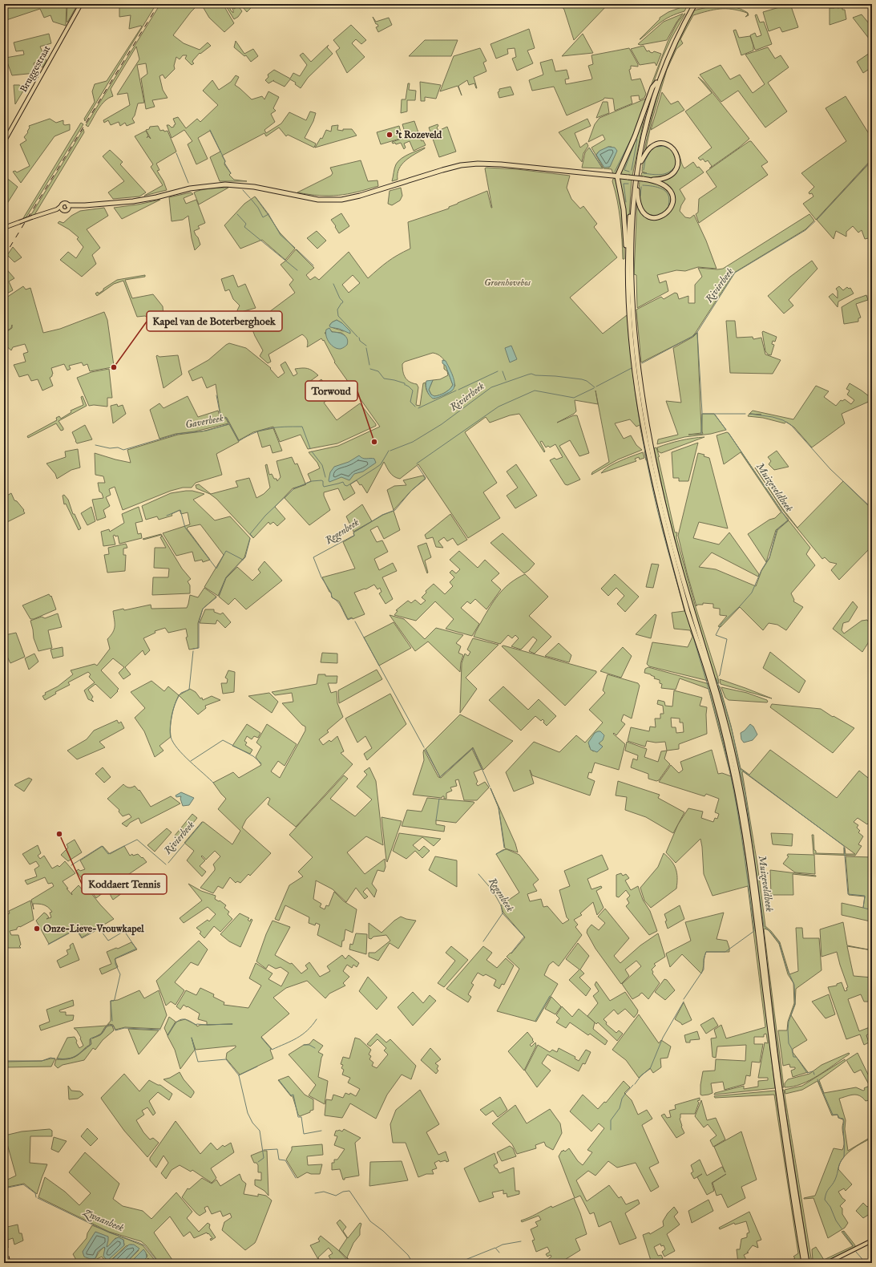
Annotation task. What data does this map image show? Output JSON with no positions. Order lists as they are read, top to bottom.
{
  "streets": {
    "main road": ["Bruggestraat"]
  },
  "water": [
    "Rivierbeek",
    "Gaverbeek",
    "Muizeveldbeek",
    "Regenbeek",
    "Zwaanbeek"
  ],
  "parks": ["Groenhovebos"],
  "places": [
    "'t Rozeveld",
    "Kapel van de Boterberghoek",
    "Torwoud",
    "Koddaert Tennis",
    "Onze-Lieve-Vrouwkapel"
  ]
}
